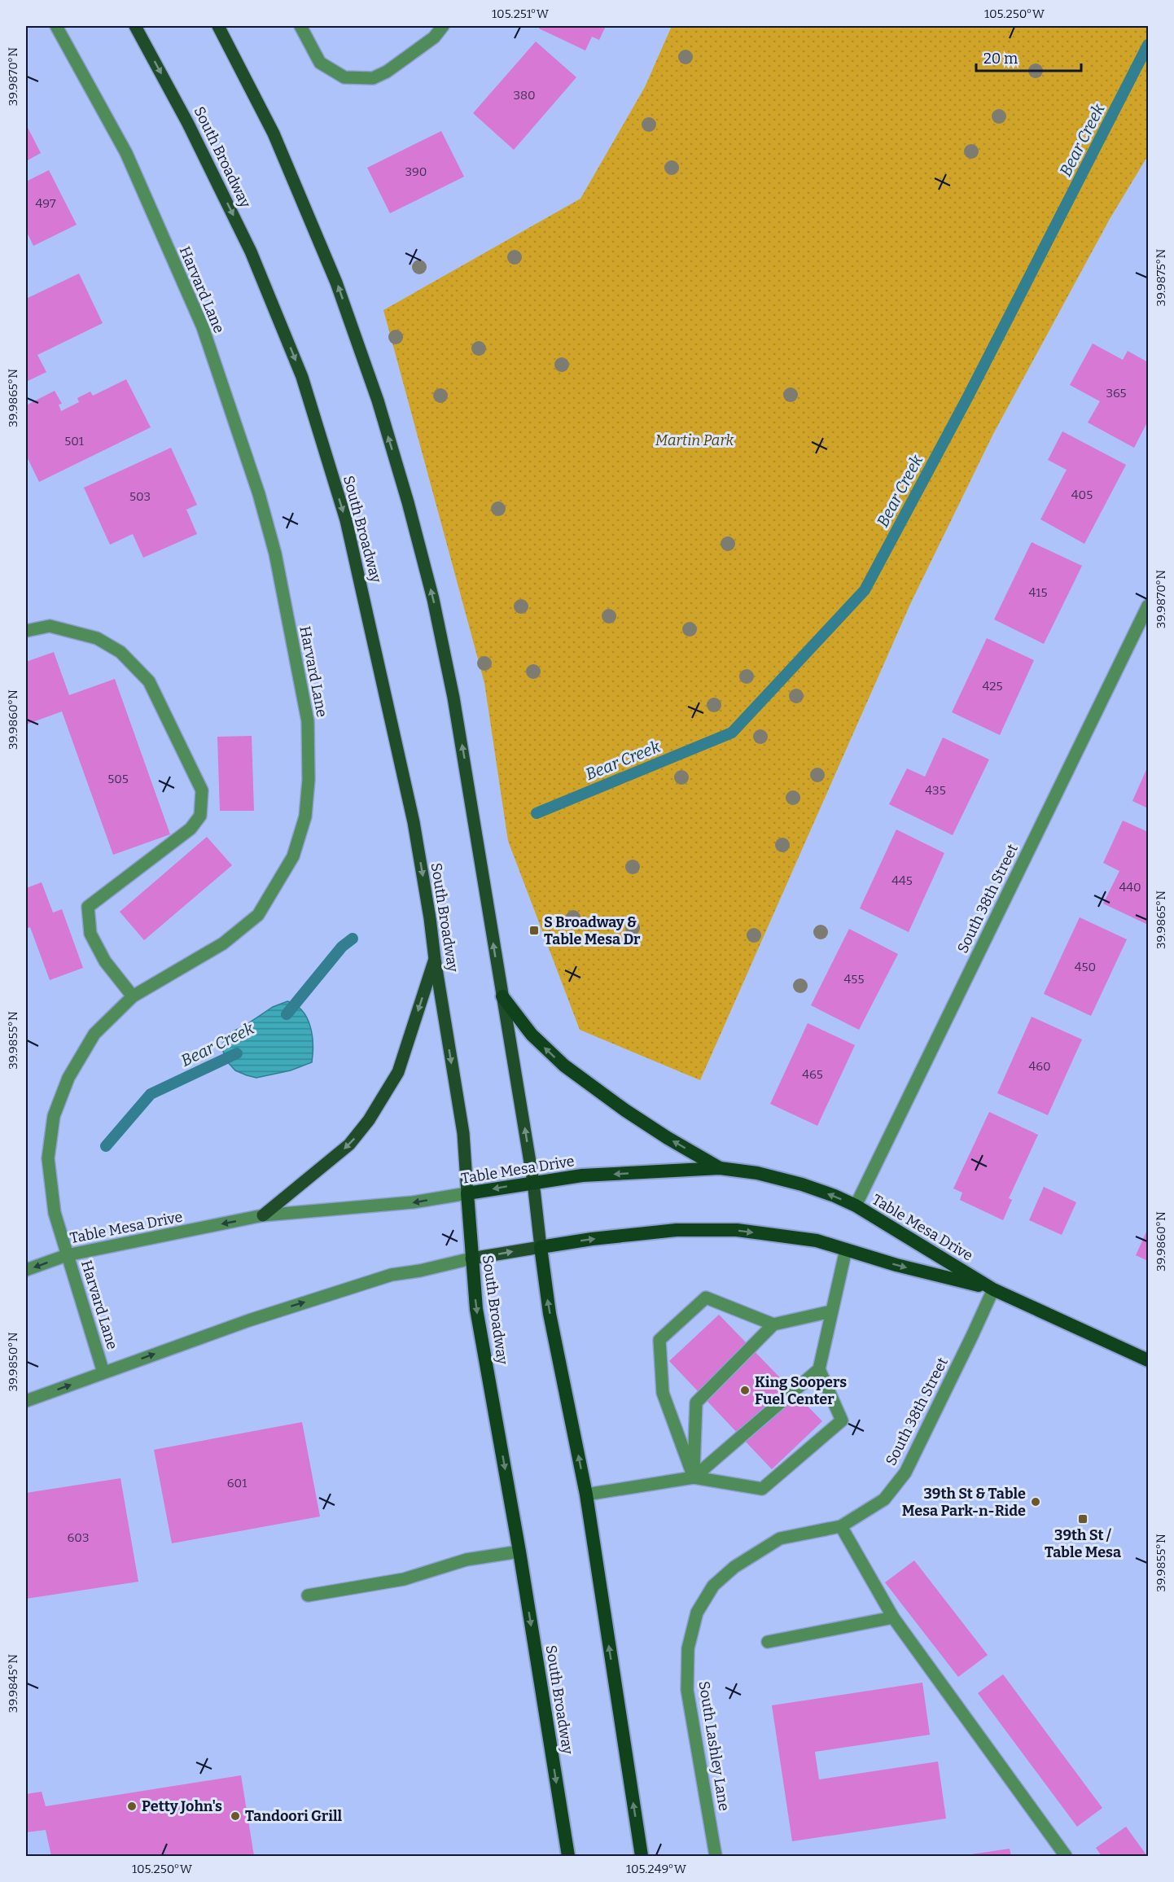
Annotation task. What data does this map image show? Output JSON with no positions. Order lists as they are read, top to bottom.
{
  "streets": {
    "highway": ["South Broadway", "Table Mesa Drive"],
    "street": ["Harvard Lane", "South 38th Street", "South Lashley Lane"]
  },
  "crossings": [
    ["South Broadway", "Table Mesa Drive"],
    ["Harvard Lane", "Table Mesa Drive"],
    ["South 38th Street", "Table Mesa Drive"],
    ["South 38th Street", "South Lashley Lane"]
  ],
  "water": ["Bear Creek"],
  "parks": ["Martin Park"],
  "places": {
    "transit": ["S Broadway & Table Mesa Dr", "39th St / Table Mesa"],
    "other": [
      "King Soopers Fuel Center",
      "39th St & Table Mesa Park-n-Ride",
      "Petty John's",
      "Tandoori Grill"
    ]
  },
  "house_numbers": [
    "380",
    "390",
    "497",
    "365",
    "501",
    "405",
    "503",
    "415",
    "425",
    "505",
    "435",
    "445",
    "440",
    "450",
    "455",
    "460",
    "465",
    "601",
    "603"
  ],
  "scale_bar": "20 m",
  "coordinates": [
    "105.251°W",
    "105.250°W",
    "39.9870°N",
    "39.9875°N",
    "39.9865°N",
    "39.9860°N",
    "39.9855°N",
    "39.9850°N",
    "39.9845°N",
    "105.249°W"
  ]
}
